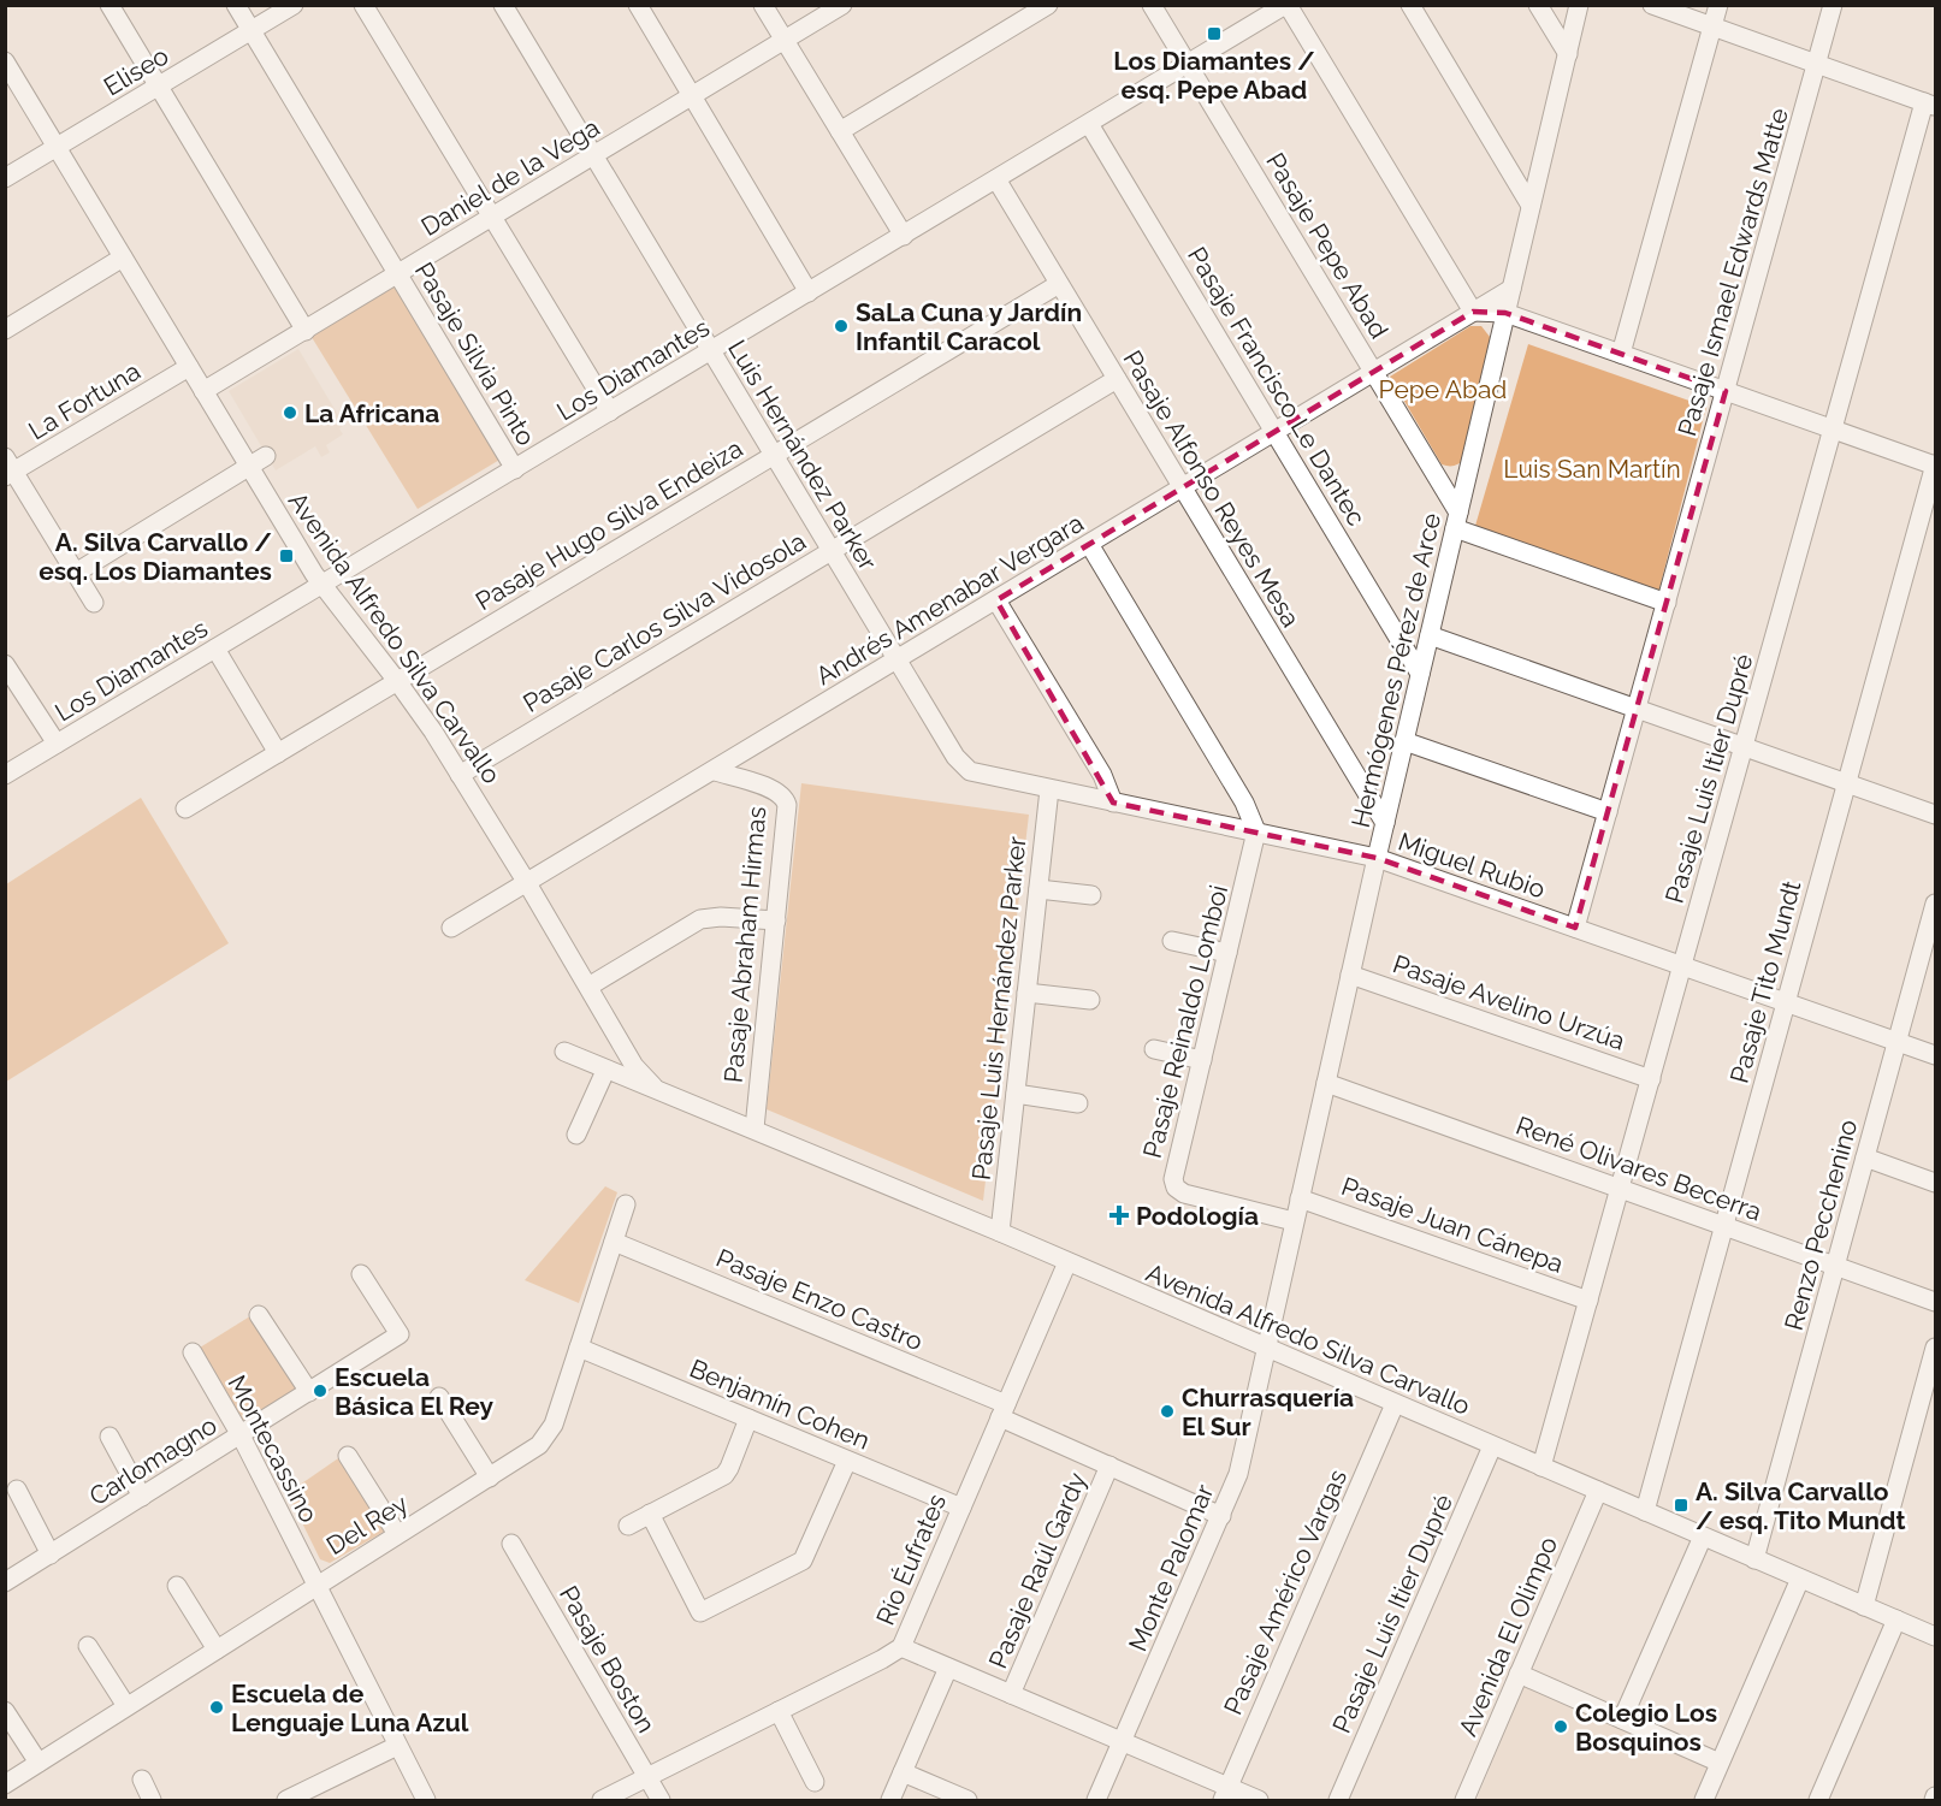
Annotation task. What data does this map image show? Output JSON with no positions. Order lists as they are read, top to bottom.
{
  "streets": {
    "street": [
      "Eliseo",
      "Daniel de la Vega",
      "Pasaje Pepe Abad",
      "Pasaje Ismael Edwards Matte",
      "Pasaje Silvia Pinto",
      "Los Diamantes",
      "Pasaje Francisco Le Dantec",
      "La Fortuna",
      "Luis Hernández Parker",
      "Pasaje Alfonso Reyes Mesa",
      "Pasaje Hugo Silva Endeiza",
      "Andrés Amenabar Vergara",
      "Pasaje Carlos Silva Vidosola",
      "Avenida Alfredo Silva Carvallo",
      "Hermógenes Pérez de Arce",
      "Pasaje Luis Itier Dupré",
      "Miguel Rubio",
      "Pasaje Abraham Hirmas",
      "Pasaje Tito Mundt",
      "Pasaje Avelino Urzúa",
      "Pasaje Luis Hernández Parker",
      "Pasaje Reinaldo Lomboi",
      "René Olivares Becerra",
      "Pasaje Juan Cánepa",
      "Renzo Pecchenino",
      "Pasaje Enzo Castro",
      "Benjamín Cohen",
      "Montecassino",
      "Carlomagno",
      "Del Rey",
      "Río Éufrates",
      "Monte Palomar",
      "Pasaje Raúl Gardy",
      "Pasaje Américo Vargas",
      "Avenida El Olimpo",
      "Pasaje Boston"
    ]
  },
  "crossings": [
    ["Eliseo", "Pasaje Silvia Pinto"],
    ["Eliseo", "Avenida Alfredo Silva Carvallo"],
    ["Daniel de la Vega", "Pasaje Silvia Pinto"],
    ["Daniel de la Vega", "Luis Hernández Parker"],
    ["Daniel de la Vega", "Avenida Alfredo Silva Carvallo"],
    ["Pasaje Pepe Abad", "Los Diamantes"],
    ["Pasaje Pepe Abad", "Andrés Amenabar Vergara"],
    ["Pasaje Pepe Abad", "Hermógenes Pérez de Arce"],
    ["Pasaje Ismael Edwards Matte", "Miguel Rubio"],
    ["Pasaje Silvia Pinto", "Los Diamantes"],
    ["Los Diamantes", "Pasaje Francisco Le Dantec"],
    ["Los Diamantes", "Luis Hernández Parker"],
    ["Los Diamantes", "Pasaje Alfonso Reyes Mesa"],
    ["Los Diamantes", "Avenida Alfredo Silva Carvallo"],
    ["Pasaje Francisco Le Dantec", "Andrés Amenabar Vergara"],
    ["Pasaje Francisco Le Dantec", "Hermógenes Pérez de Arce"],
    ["La Fortuna", "Avenida Alfredo Silva Carvallo"],
    ["Luis Hernández Parker", "Pasaje Hugo Silva Endeiza"],
    ["Luis Hernández Parker", "Andrés Amenabar Vergara"],
    ["Luis Hernández Parker", "Pasaje Carlos Silva Vidosola"],
    ["Luis Hernández Parker", "Miguel Rubio"],
    ["Pasaje Alfonso Reyes Mesa", "Pasaje Hugo Silva Endeiza"],
    ["Pasaje Alfonso Reyes Mesa", "Andrés Amenabar Vergara"],
    ["Pasaje Alfonso Reyes Mesa", "Pasaje Carlos Silva Vidosola"],
    ["Pasaje Alfonso Reyes Mesa", "Hermógenes Pérez de Arce"],
    ["Pasaje Hugo Silva Endeiza", "Avenida Alfredo Silva Carvallo"],
    ["Andrés Amenabar Vergara", "Avenida Alfredo Silva Carvallo"],
    ["Andrés Amenabar Vergara", "Hermógenes Pérez de Arce"],
    ["Andrés Amenabar Vergara", "Pasaje Abraham Hirmas"],
    ["Pasaje Carlos Silva Vidosola", "Avenida Alfredo Silva Carvallo"],
    ["Avenida Alfredo Silva Carvallo", "Hermógenes Pérez de Arce"],
    ["Avenida Alfredo Silva Carvallo", "Pasaje Luis Itier Dupré"],
    ["Avenida Alfredo Silva Carvallo", "Pasaje Abraham Hirmas"],
    ["Avenida Alfredo Silva Carvallo", "Pasaje Tito Mundt"],
    ["Avenida Alfredo Silva Carvallo", "Pasaje Luis Hernández Parker"],
    ["Avenida Alfredo Silva Carvallo", "Renzo Pecchenino"],
    ["Avenida Alfredo Silva Carvallo", "Río Éufrates"],
    ["Avenida Alfredo Silva Carvallo", "Monte Palomar"],
    ["Avenida Alfredo Silva Carvallo", "Pasaje Américo Vargas"],
    ["Avenida Alfredo Silva Carvallo", "Avenida El Olimpo"],
    ["Hermógenes Pérez de Arce", "Miguel Rubio"],
    ["Hermógenes Pérez de Arce", "Pasaje Avelino Urzúa"],
    ["Hermógenes Pérez de Arce", "Pasaje Reinaldo Lomboi"],
    ["Hermógenes Pérez de Arce", "René Olivares Becerra"],
    ["Hermógenes Pérez de Arce", "Pasaje Juan Cánepa"],
    ["Hermógenes Pérez de Arce", "Monte Palomar"],
    ["Pasaje Luis Itier Dupré", "Miguel Rubio"],
    ["Pasaje Luis Itier Dupré", "Pasaje Avelino Urzúa"],
    ["Pasaje Luis Itier Dupré", "René Olivares Becerra"],
    ["Pasaje Luis Itier Dupré", "Pasaje Juan Cánepa"],
    ["Miguel Rubio", "Pasaje Tito Mundt"],
    ["Miguel Rubio", "Pasaje Luis Hernández Parker"],
    ["Miguel Rubio", "Pasaje Reinaldo Lomboi"],
    ["Miguel Rubio", "Renzo Pecchenino"],
    ["Pasaje Tito Mundt", "René Olivares Becerra"],
    ["René Olivares Becerra", "Renzo Pecchenino"],
    ["Pasaje Enzo Castro", "Del Rey"],
    ["Pasaje Enzo Castro", "Río Éufrates"],
    ["Pasaje Enzo Castro", "Monte Palomar"],
    ["Pasaje Enzo Castro", "Pasaje Raúl Gardy"],
    ["Benjamín Cohen", "Del Rey"],
    ["Benjamín Cohen", "Río Éufrates"],
    ["Montecassino", "Carlomagno"],
    ["Montecassino", "Del Rey"],
    ["Río Éufrates", "Pasaje Boston"]
  ],
  "parks": ["Pepe Abad", "Luis San Martín"],
  "places": {
    "transit": ["Los Diamantes / esq. Pepe Abad", "A. Silva Carvallo / esq. Los Diamantes", "A. Silva Carvallo / esq. Tito Mundt"],
    "other": [
      "SaLa Cuna y Jardín Infantil Caracol",
      "La Africana",
      "Escuela Básica El Rey",
      "Churrasquería El Sur",
      "Escuela de Lenguaje Luna Azul",
      "Colegio Los Bosquinos"
    ],
    "health": ["Podología"]
  }
}
